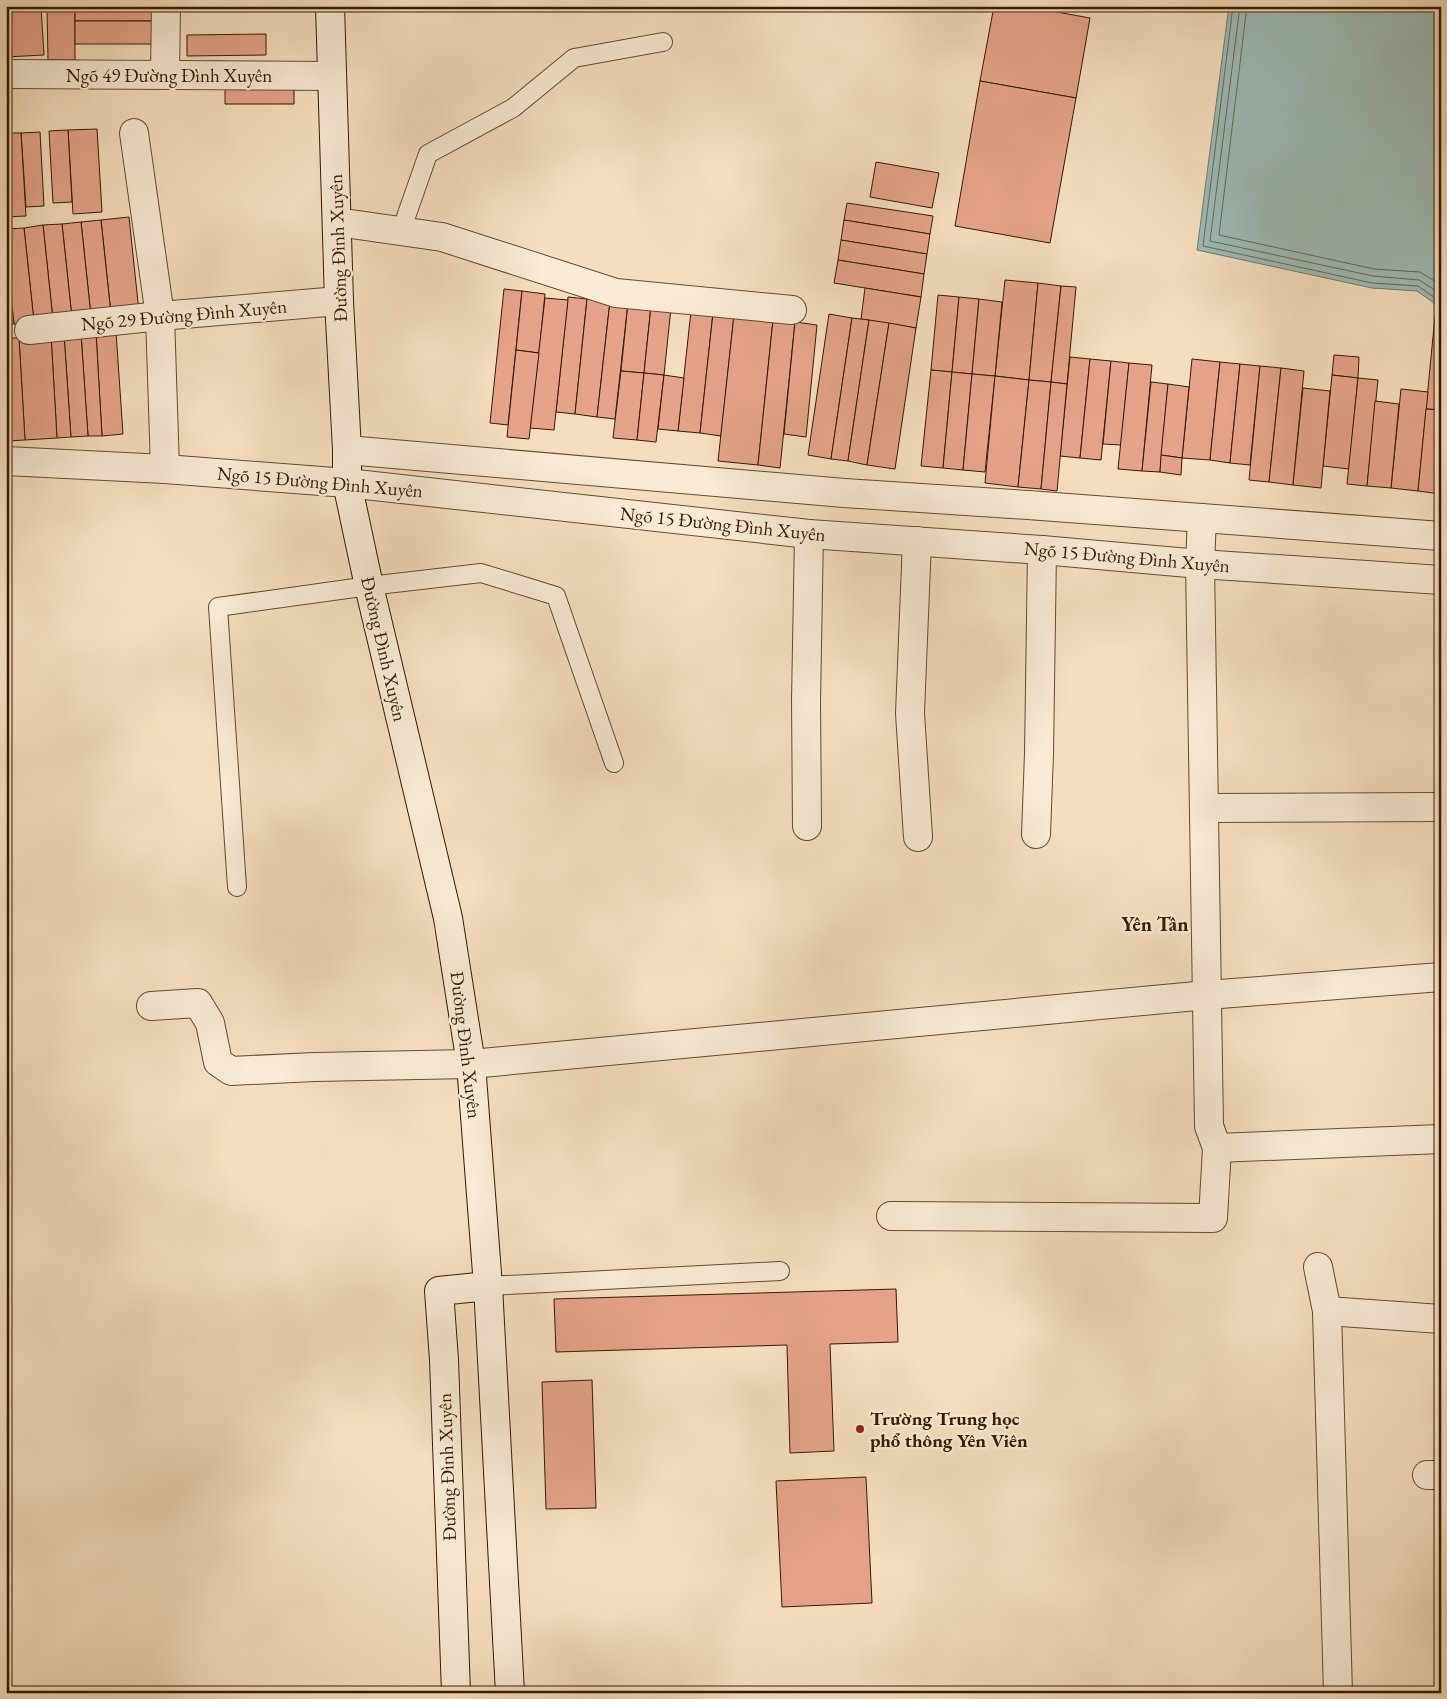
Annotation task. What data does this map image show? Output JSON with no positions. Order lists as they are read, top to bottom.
{
  "streets": {
    "street": [
      "Ngõ 49 Đường Đình Xuyên",
      "Đường Đình Xuyên",
      "Ngõ 29 Đường Đình Xuyên",
      "Ngõ 15 Đường Đình Xuyên"
    ]
  },
  "crossings": [
    ["Ngõ 49 Đường Đình Xuyên", "Đường Đình Xuyên"],
    ["Đường Đình Xuyên", "Ngõ 29 Đường Đình Xuyên"],
    ["Đường Đình Xuyên", "Ngõ 15 Đường Đình Xuyên"]
  ],
  "districts": ["Yên Tân"],
  "places": ["Trường Trung học phổ thông Yên Viên"]
}
